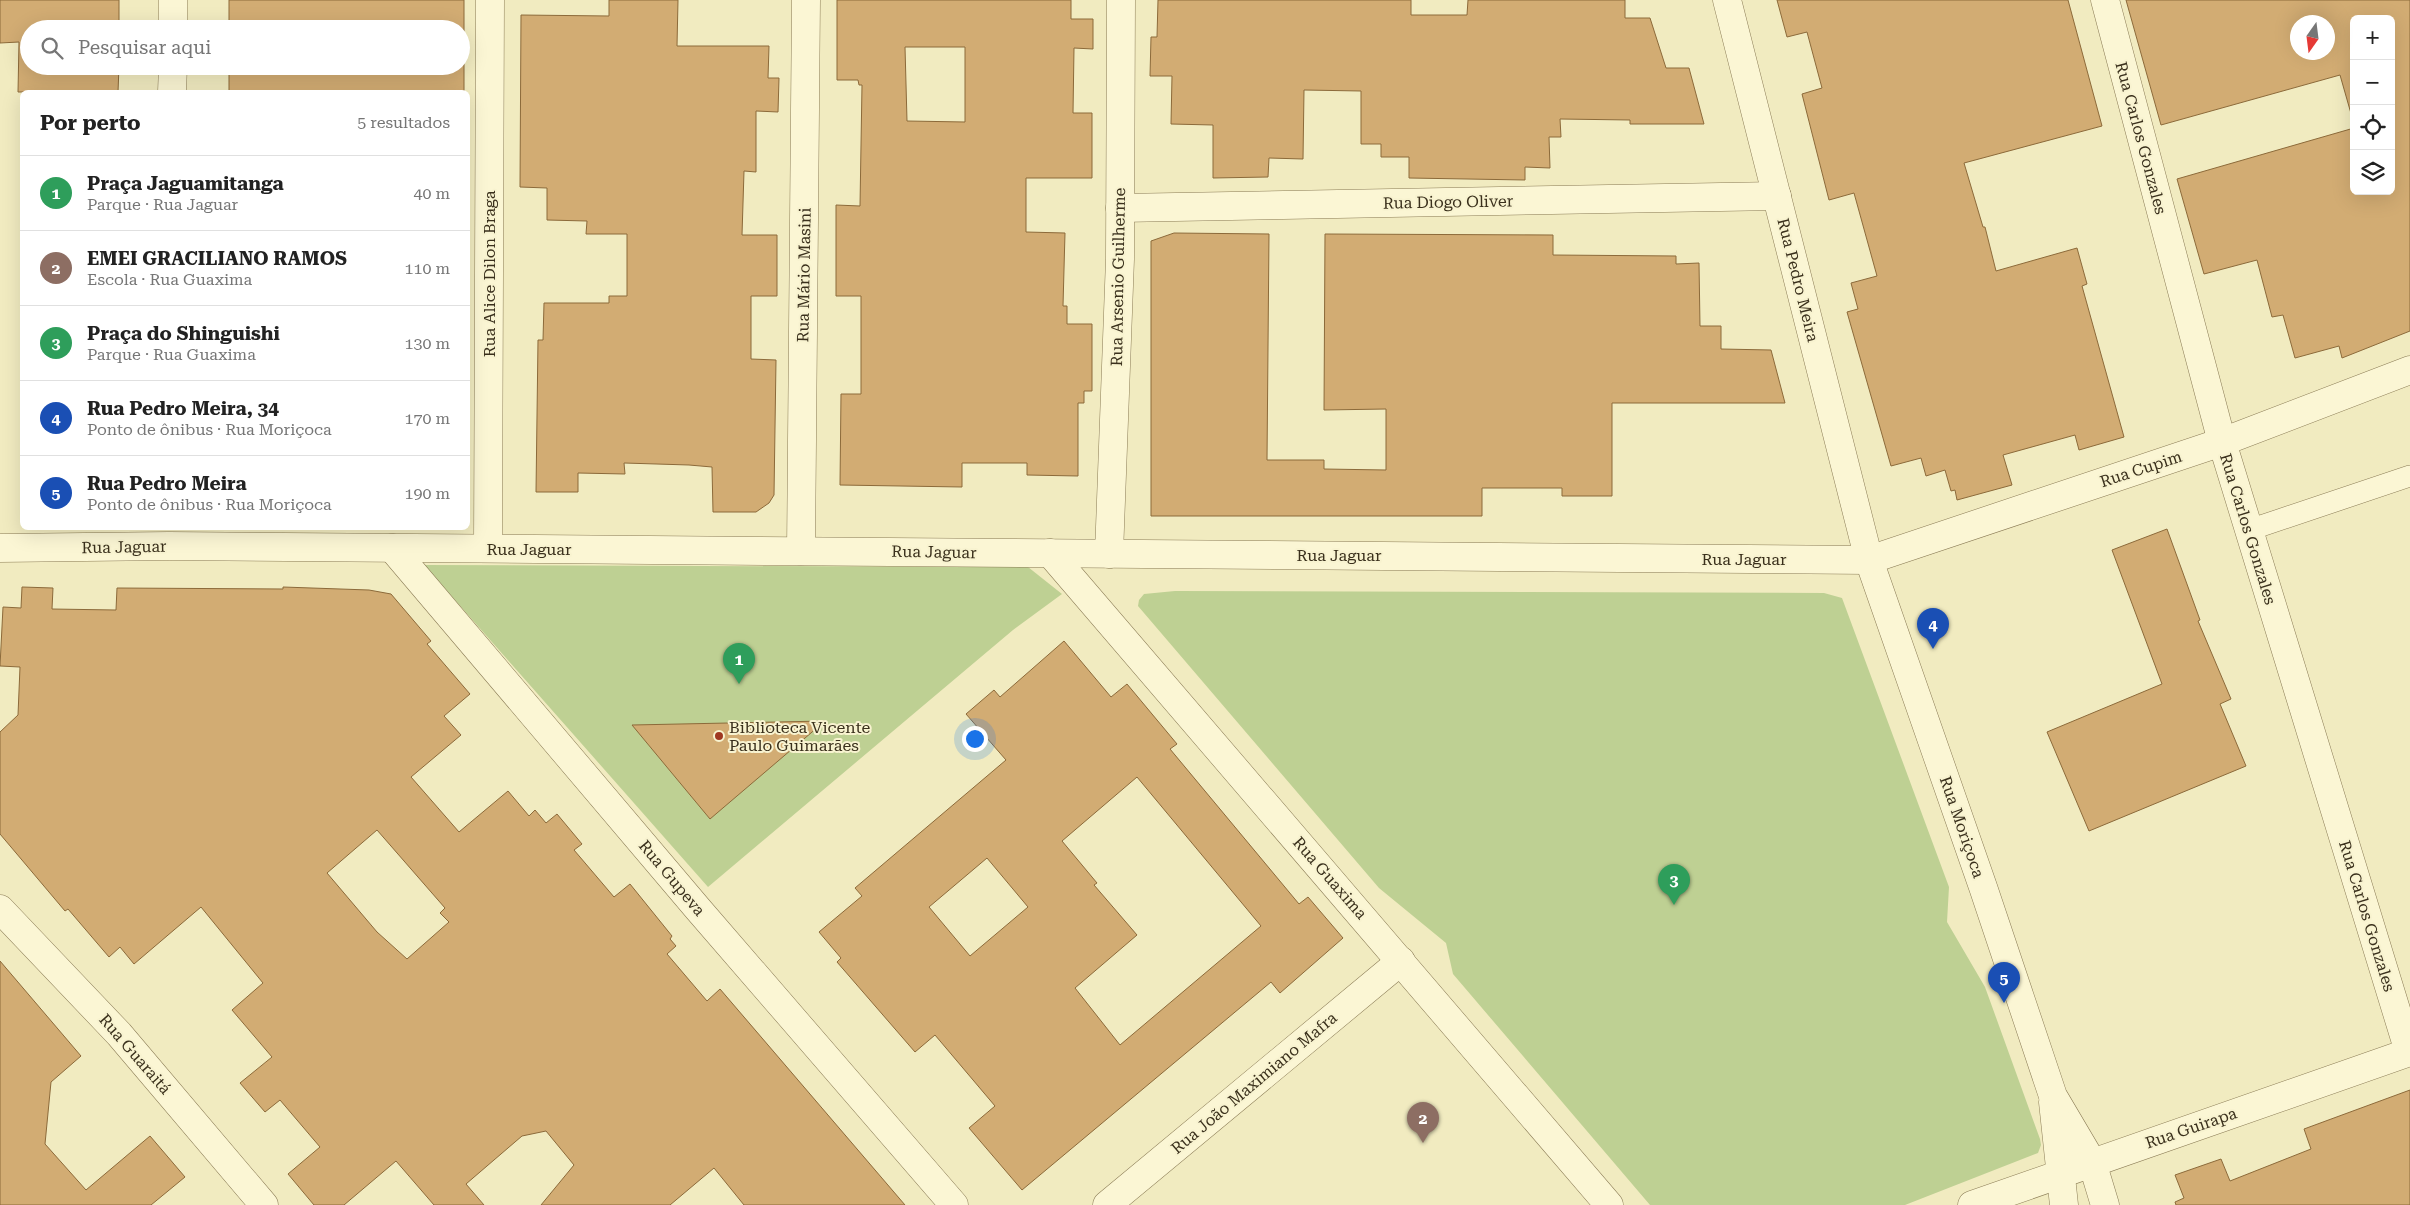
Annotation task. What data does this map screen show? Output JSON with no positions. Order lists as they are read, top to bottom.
{
  "streets": {
    "street": [
      "Rua Carlos Gonzales",
      "Rua Diogo Oliver",
      "Rua Alice Dilon Braga",
      "Rua Mário Masini",
      "Rua Arsenio Guilherme",
      "Rua Pedro Meira",
      "Rua Cupim",
      "Rua Jaguar",
      "Rua Moriçoca",
      "Rua Gupeva",
      "Rua Guaxima",
      "Rua Guaraitá",
      "Rua João Maximiano Mafra",
      "Rua Guirapa"
    ]
  },
  "crossings": [
    ["Rua Carlos Gonzales", "Rua Cupim"],
    ["Rua Carlos Gonzales", "Rua Guirapa"],
    ["Rua Diogo Oliver", "Rua Arsenio Guilherme"],
    ["Rua Diogo Oliver", "Rua Pedro Meira"],
    ["Rua Alice Dilon Braga", "Rua Jaguar"],
    ["Rua Mário Masini", "Rua Jaguar"],
    ["Rua Arsenio Guilherme", "Rua Jaguar"],
    ["Rua Pedro Meira", "Rua Cupim"],
    ["Rua Pedro Meira", "Rua Jaguar"],
    ["Rua Pedro Meira", "Rua Moriçoca"],
    ["Rua Cupim", "Rua Jaguar"],
    ["Rua Cupim", "Rua Moriçoca"],
    ["Rua Jaguar", "Rua Moriçoca"],
    ["Rua Jaguar", "Rua Gupeva"],
    ["Rua Jaguar", "Rua Guaxima"],
    ["Rua Moriçoca", "Rua Guirapa"],
    ["Rua Guaxima", "Rua João Maximiano Mafra"]
  ],
  "places": ["Biblioteca Vicente Paulo Guimarães"],
  "north": "bottom",
  "page": {
    "map_buttons": ["+", "−"],
    "search": "Pesquisar aqui",
    "heading": ["Por perto", "5 resultados"],
    "list": [
      {
        "mark": "1",
        "name": "Praça Jaguamitanga",
        "note": "Parque · Rua Jaguar",
        "value": "40 m"
      },
      {
        "mark": "2",
        "name": "EMEI GRACILIANO RAMOS",
        "note": "Escola · Rua Guaxima",
        "value": "110 m"
      },
      {
        "mark": "3",
        "name": "Praça do Shinguishi",
        "note": "Parque · Rua Guaxima",
        "value": "130 m"
      },
      {
        "mark": "4",
        "name": "Rua Pedro Meira, 34",
        "note": "Ponto de ônibus · Rua Moriçoca",
        "value": "170 m"
      },
      {
        "mark": "5",
        "name": "Rua Pedro Meira",
        "note": "Ponto de ônibus · Rua Moriçoca",
        "value": "190 m"
      }
    ],
    "pins": [
      "4",
      "1",
      "3",
      "5",
      "2"
    ]
  }
}
